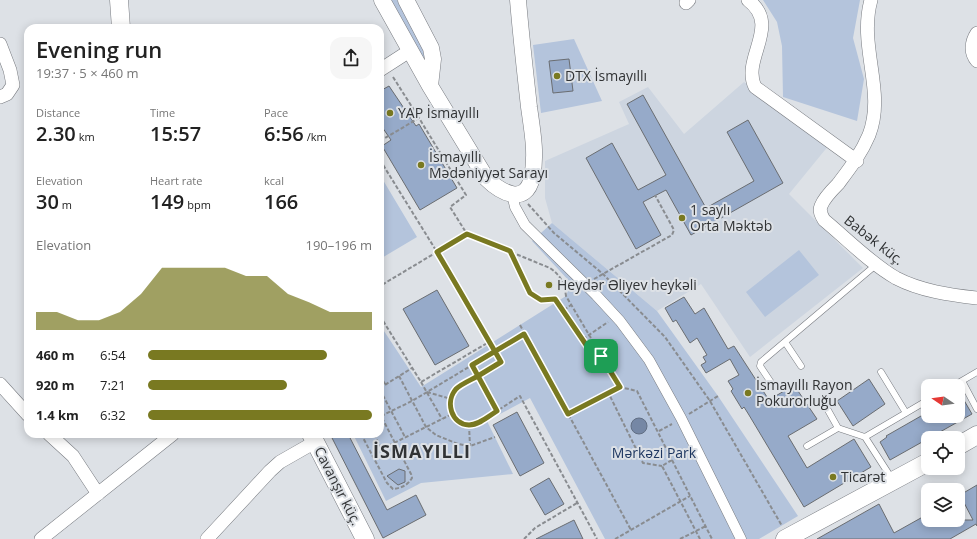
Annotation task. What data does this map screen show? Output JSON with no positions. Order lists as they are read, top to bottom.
{
  "streets": {
    "main road": ["Cavanşır küç."],
    "street": ["Babək küç."]
  },
  "districts": ["İSMAYILLI"],
  "parks": ["Mərkəzi Park"],
  "places": [
    "DTX İsmayıllı",
    "YAP İsmayıllı",
    "İsmayıllı Mədəniyyət Sarayı",
    "1 saylı Orta Məktəb",
    "Heydər Əliyev heykəli",
    "İsmayıllı Rayon Pokurorluğu",
    "Ticarət"
  ],
  "north": "left",
  "page": {
    "heading": ["Evening run", "19:37 · 5 × 460 m"],
    "stats": [
      ["Distance", "2.30 km"],
      ["Time", "15:57"],
      ["Pace", "6:56 /km"],
      ["Elevation", "30 m"],
      ["Heart rate", "149 bpm"],
      ["kcal", "166"]
    ],
    "chart": ["Elevation", "190–196 m"],
    "list": [
      {
        "name": "460 m",
        "note": "6:54"
      },
      {
        "name": "920 m",
        "note": "7:21"
      },
      {
        "name": "1.4 km",
        "note": "6:32"
      }
    ]
  }
}
